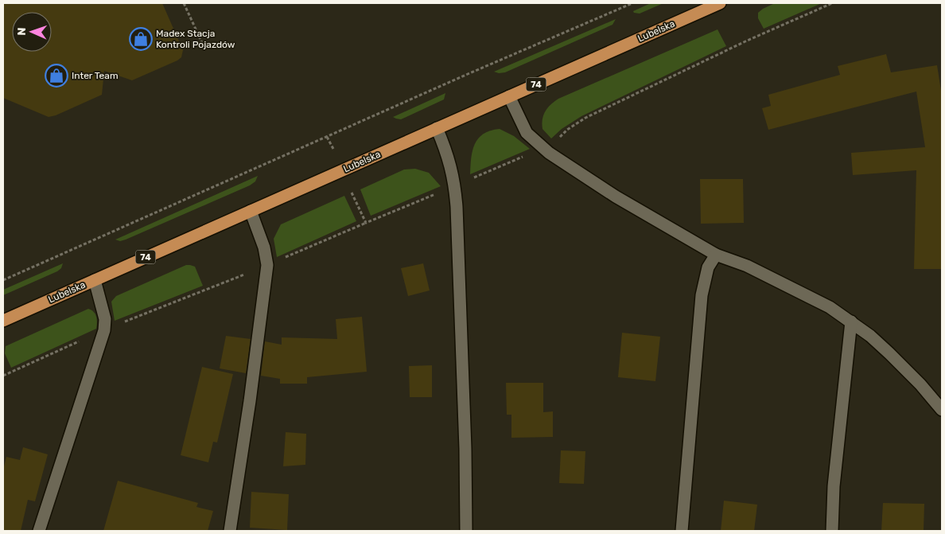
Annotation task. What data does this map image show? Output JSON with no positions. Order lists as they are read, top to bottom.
{
  "streets": {
    "main road": ["Lubelska", "74"]
  },
  "places": {
    "shop": ["Madex Stacja Kontroli Pojazdów", "Inter Team"]
  },
  "north": "left"
}
